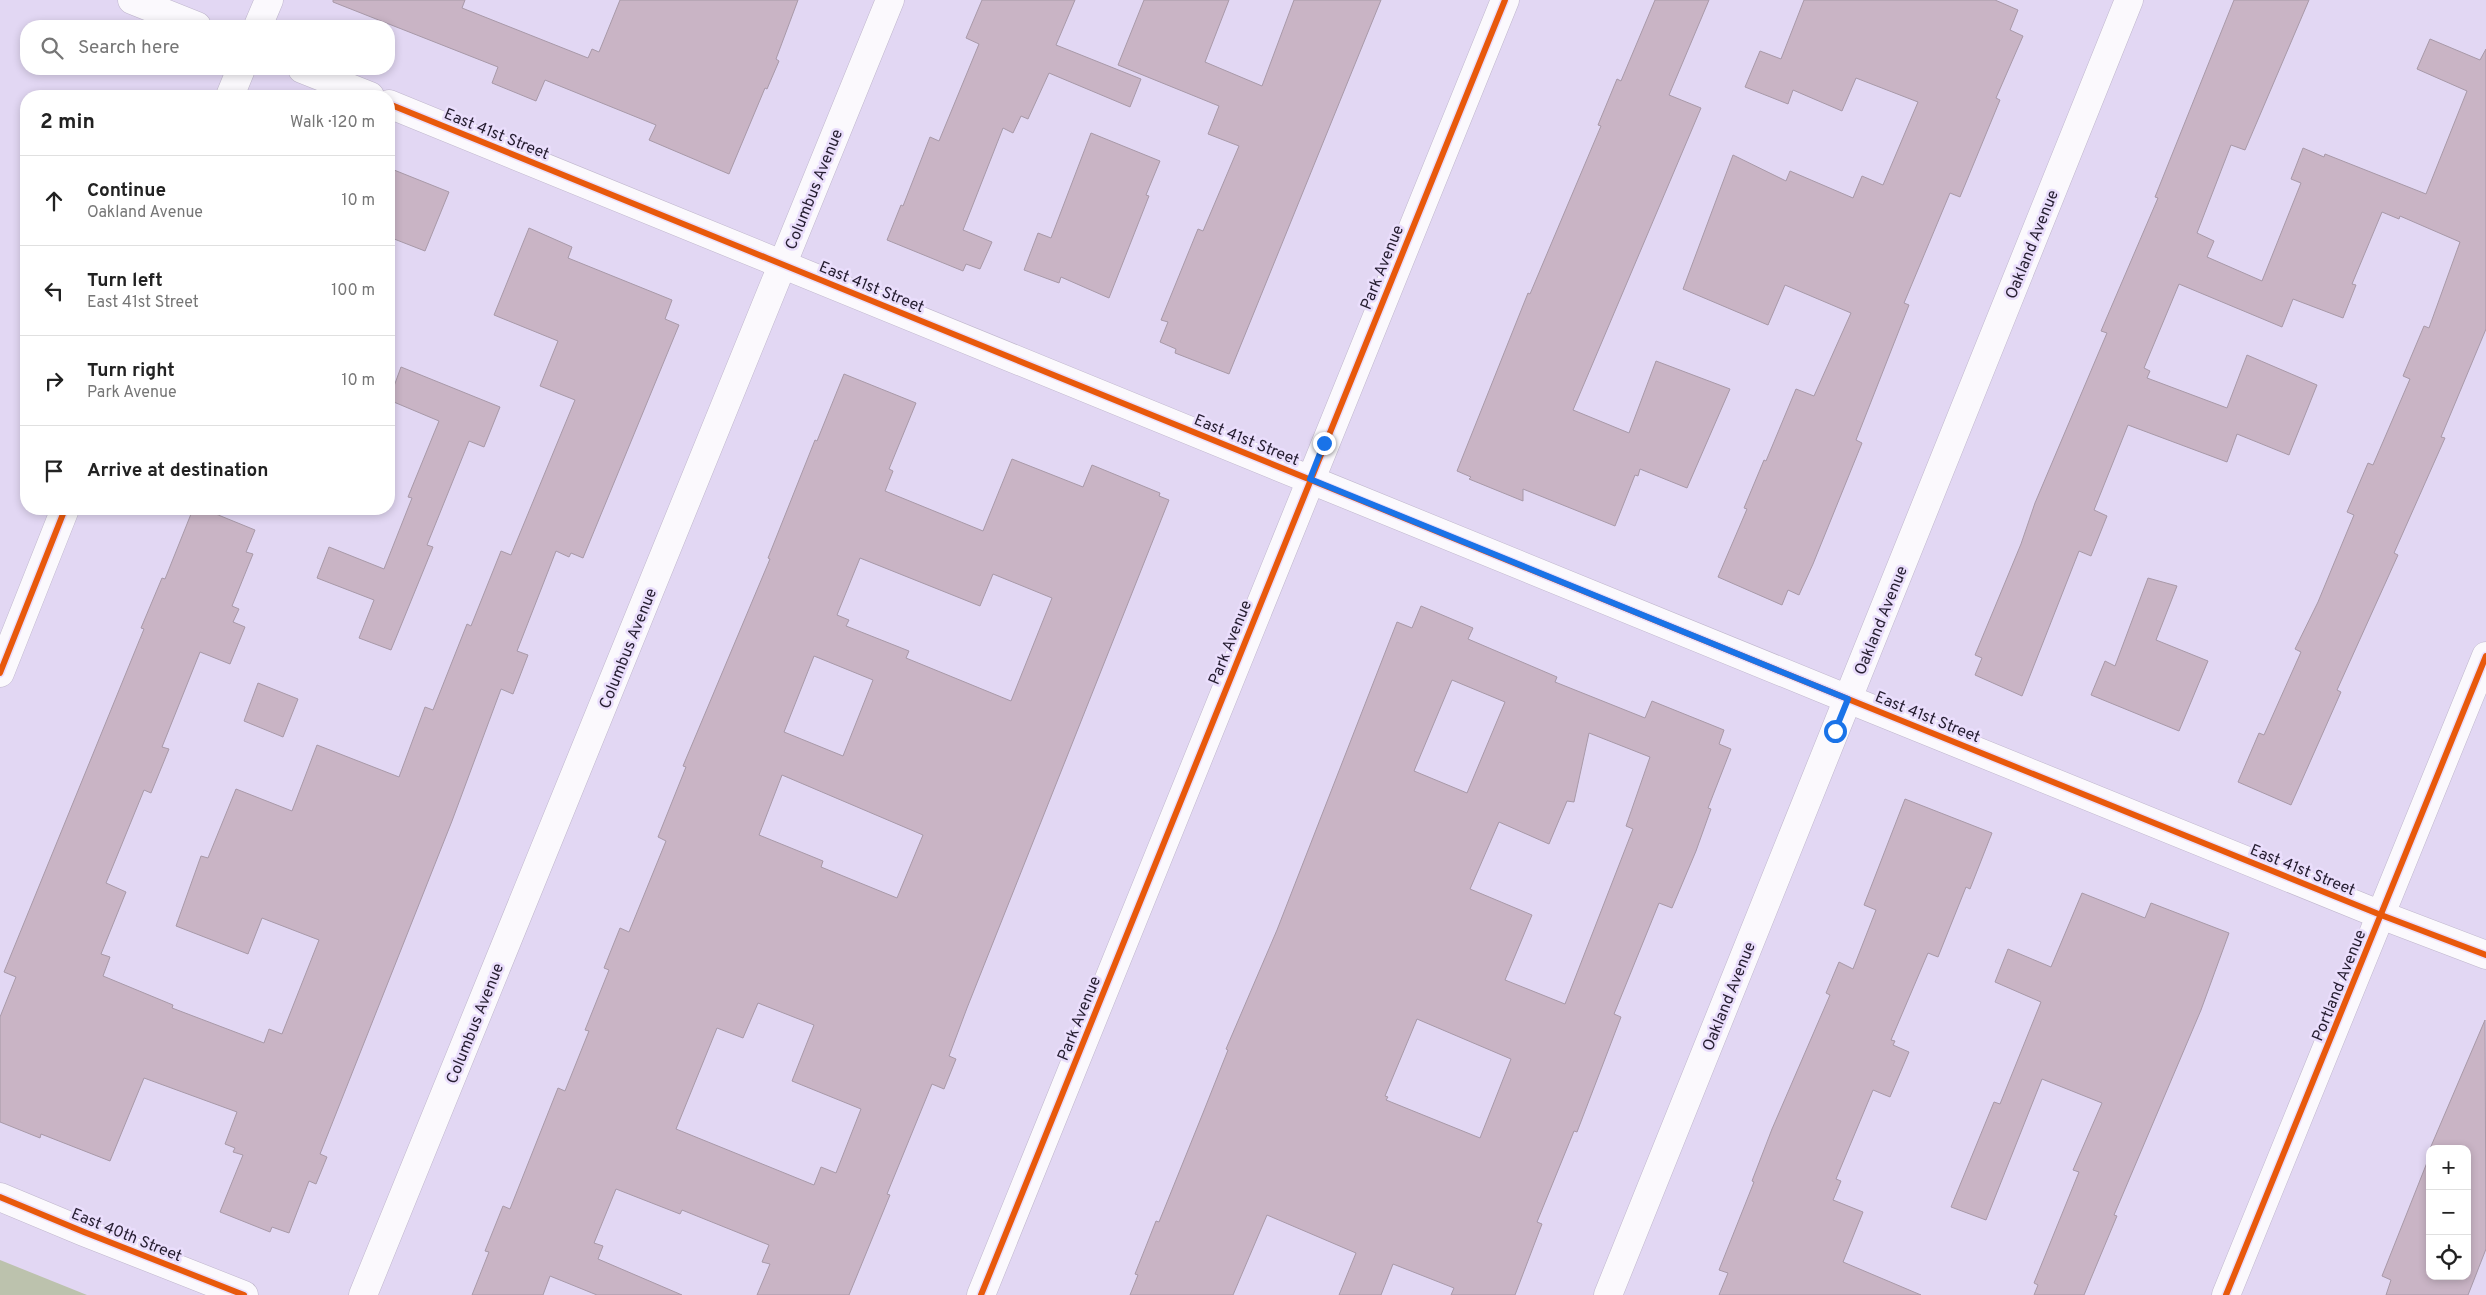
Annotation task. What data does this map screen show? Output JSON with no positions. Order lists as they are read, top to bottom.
{
  "streets": {
    "street": [
      "East 41st Street",
      "Columbus Avenue",
      "Oakland Avenue",
      "Park Avenue",
      "Portland Avenue",
      "East 40th Street"
    ]
  },
  "crossings": [
    ["East 41st Street", "Columbus Avenue"],
    ["East 41st Street", "Oakland Avenue"],
    ["East 41st Street", "Park Avenue"],
    ["East 41st Street", "Portland Avenue"]
  ],
  "page": {
    "search": "Search here",
    "heading": ["2 min", "Walk · 120 m"],
    "list": [
      ["Continue", "Oakland Avenue", "10 m"],
      ["Turn left", "East 41st Street", "100 m"],
      ["Turn right", "Park Avenue", "10 m"],
      "Arrive at destination"
    ],
    "map_buttons": ["+", "−"]
  }
}
